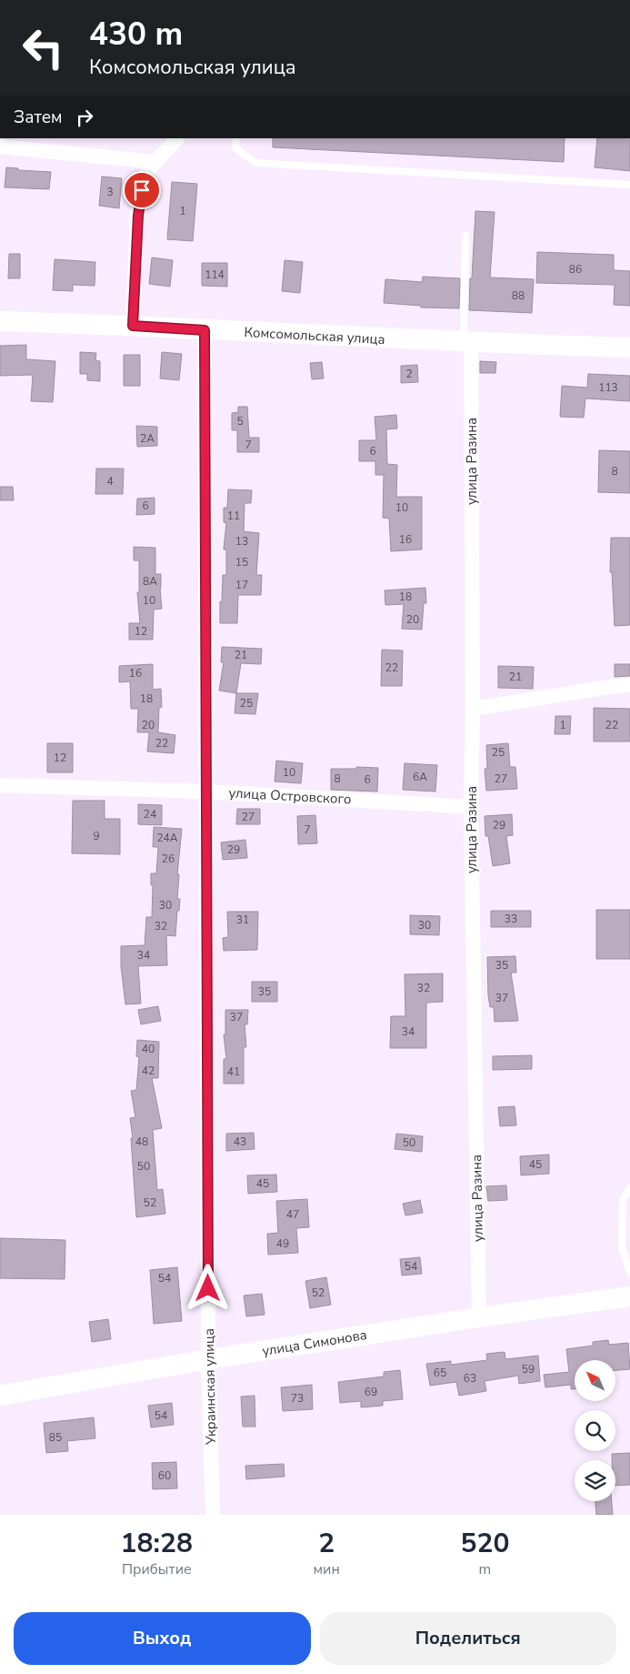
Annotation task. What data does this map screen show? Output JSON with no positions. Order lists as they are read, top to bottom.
{
  "streets": {
    "street": [
      "Комсомольская улица",
      "улица Разина",
      "улица Островского",
      "улица Симонова",
      "Украинская улица"
    ]
  },
  "crossings": [
    ["Комсомольская улица", "улица Разина"],
    ["Комсомольская улица", "Украинская улица"],
    ["улица Разина", "улица Островского"],
    ["улица Разина", "улица Симонова"],
    ["улица Островского", "Украинская улица"],
    ["улица Симонова", "Украинская улица"]
  ],
  "house_numbers": [
    "3",
    "1",
    "86",
    "114",
    "88",
    "2",
    "113",
    "5",
    "2А",
    "7",
    "6",
    "8",
    "4",
    "6",
    "10",
    "11",
    "16",
    "13",
    "15",
    "8А",
    "17",
    "18",
    "10",
    "20",
    "12",
    "21",
    "22",
    "16",
    "21",
    "18",
    "25",
    "20",
    "1",
    "22",
    "22",
    "25",
    "12",
    "10",
    "6А",
    "8",
    "27",
    "6",
    "24",
    "27",
    "29",
    "7",
    "9",
    "24А",
    "29",
    "26",
    "30",
    "33",
    "31",
    "30",
    "32",
    "34",
    "35",
    "32",
    "35",
    "37",
    "37",
    "34",
    "40",
    "42",
    "41",
    "48",
    "43",
    "50",
    "45",
    "50",
    "45",
    "52",
    "47",
    "49",
    "54",
    "54",
    "52",
    "59",
    "65",
    "63",
    "69",
    "73",
    "54",
    "85",
    "60"
  ],
  "north": "top left",
  "page": {
    "turn": ["430 m", "Комсомольская улица"],
    "then": "Затем",
    "eta": [
      "18:28",
      "Прибытие",
      "2",
      "мин",
      "520",
      "m"
    ],
    "buttons": ["Выход", "Поделиться"]
  }
}
